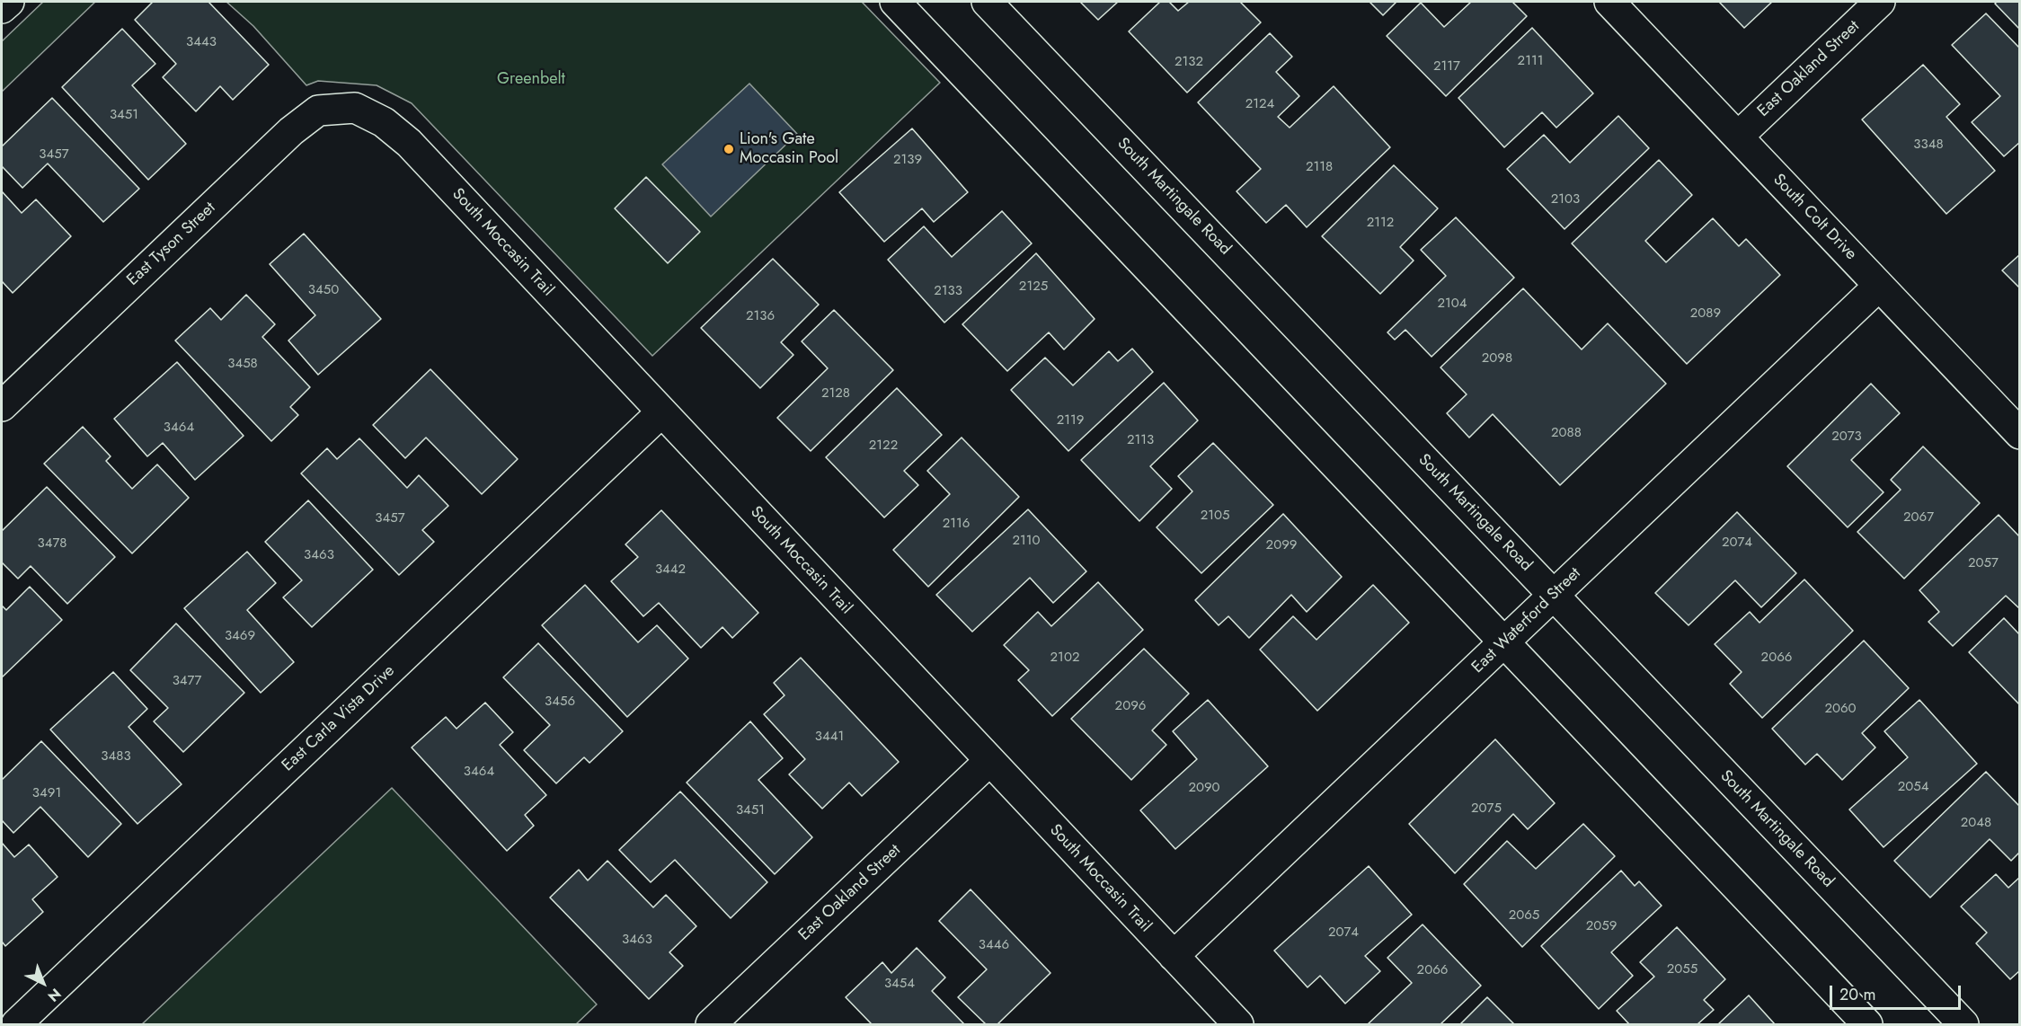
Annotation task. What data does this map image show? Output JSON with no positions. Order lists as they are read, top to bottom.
{
  "streets": {
    "street": [
      "East Oakland Street",
      "South Martingale Road",
      "South Colt Drive",
      "South Moccasin Trail",
      "East Tyson Street",
      "East Waterford Street",
      "East Carla Vista Drive"
    ]
  },
  "crossings": [
    ["East Oakland Street", "South Colt Drive"],
    ["East Oakland Street", "South Moccasin Trail"],
    ["South Martingale Road", "East Waterford Street"],
    ["South Colt Drive", "East Waterford Street"],
    ["South Moccasin Trail", "East Tyson Street"],
    ["South Moccasin Trail", "East Waterford Street"],
    ["South Moccasin Trail", "East Carla Vista Drive"]
  ],
  "parks": ["Greenbelt"],
  "places": ["Lion's Gate Moccasin Pool"],
  "house_numbers": [
    "3443",
    "2111",
    "2132",
    "2117",
    "2124",
    "3451",
    "3348",
    "3457",
    "2139",
    "2118",
    "2103",
    "2112",
    "2125",
    "3450",
    "2133",
    "2104",
    "2089",
    "2136",
    "2098",
    "3458",
    "2128",
    "2119",
    "3464",
    "2088",
    "2073",
    "2113",
    "2122",
    "2105",
    "2067",
    "3457",
    "2116",
    "2110",
    "2074",
    "3478",
    "2099",
    "3463",
    "2057",
    "3442",
    "3469",
    "2102",
    "2066",
    "3477",
    "3456",
    "2096",
    "2060",
    "3441",
    "3483",
    "3464",
    "2054",
    "2090",
    "3491",
    "2075",
    "3451",
    "2048",
    "2065",
    "2059",
    "2074",
    "3463",
    "3446",
    "2055",
    "2066",
    "3454"
  ],
  "scale_bar": "20 m",
  "north": "bottom right"
}
